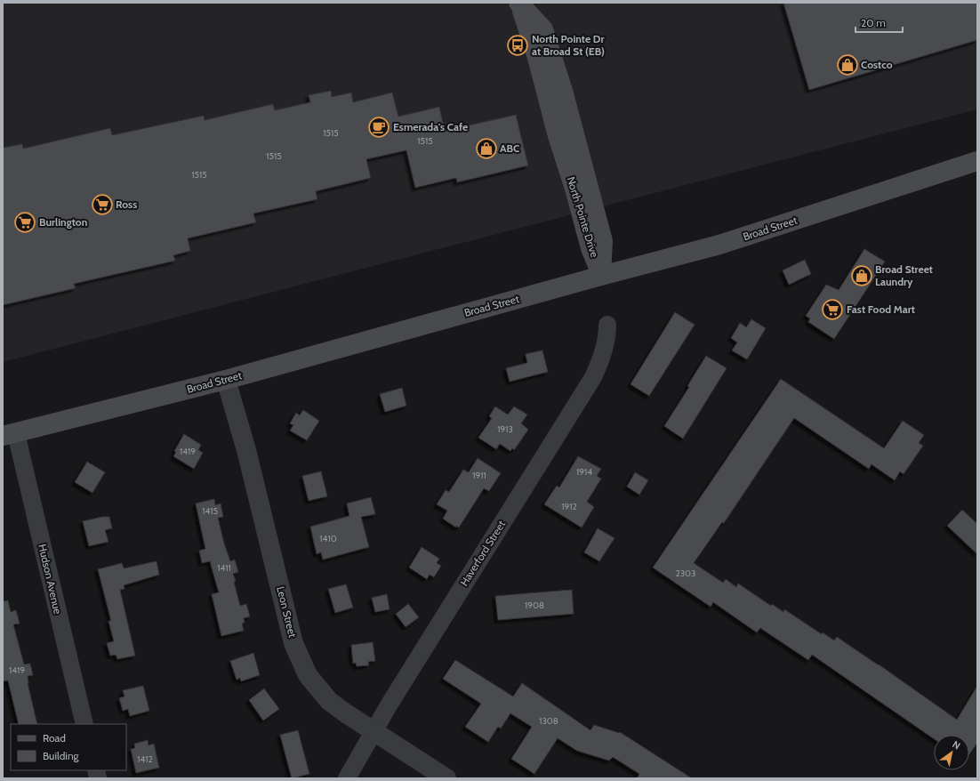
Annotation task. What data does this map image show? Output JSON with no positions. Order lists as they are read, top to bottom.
{
  "streets": {
    "main road": ["North Pointe Drive", "Broad Street"],
    "street": ["Haverford Street", "Hudson Avenue", "Leon Street"]
  },
  "crossings": [
    ["North Pointe Drive", "Broad Street"],
    ["Broad Street", "Hudson Avenue"],
    ["Broad Street", "Leon Street"],
    ["Haverford Street", "Leon Street"]
  ],
  "places": {
    "bus stop": ["North Pointe Dr at Broad St (EB)"],
    "shop": ["Costco", "ABC", "Broad Street Laundry"],
    "cafe": ["Esmerada's Cafe"],
    "supermarket": ["Ross", "Burlington", "Fast Food Mart"]
  },
  "house_numbers": [
    "1515",
    "1515",
    "1515",
    "1515",
    "1913",
    "1419",
    "1914",
    "1911",
    "1912",
    "1415",
    "1410",
    "1411",
    "2303",
    "1908",
    "1419",
    "1308",
    "1412"
  ],
  "legend": ["Road", "Building"],
  "scale_bar": "20 m",
  "north": "top right"
}
